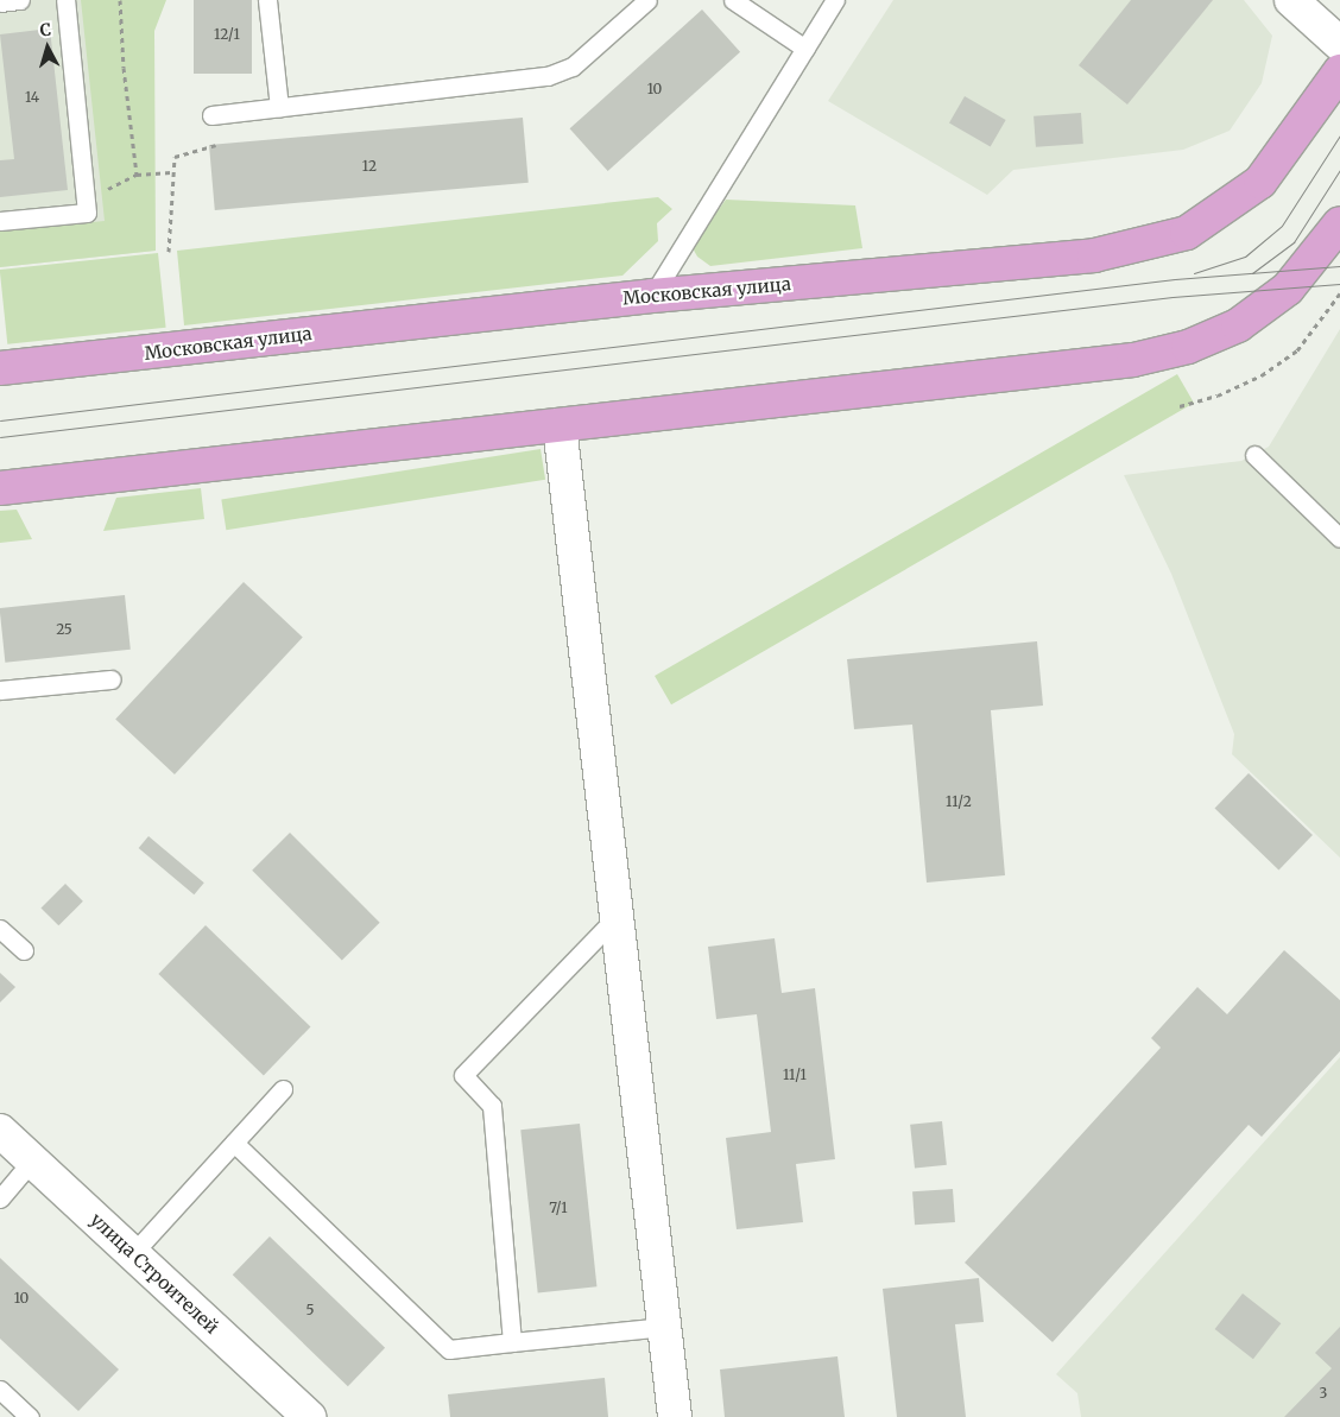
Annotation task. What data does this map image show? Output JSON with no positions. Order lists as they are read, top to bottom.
{
  "streets": {
    "main road": ["Московская улица"],
    "street": ["улица Строителей"]
  },
  "house_numbers": [
    "12/1",
    "10",
    "14",
    "12",
    "25",
    "11/2",
    "11/1",
    "7/1",
    "10",
    "5",
    "3"
  ],
  "north": "top"
}
